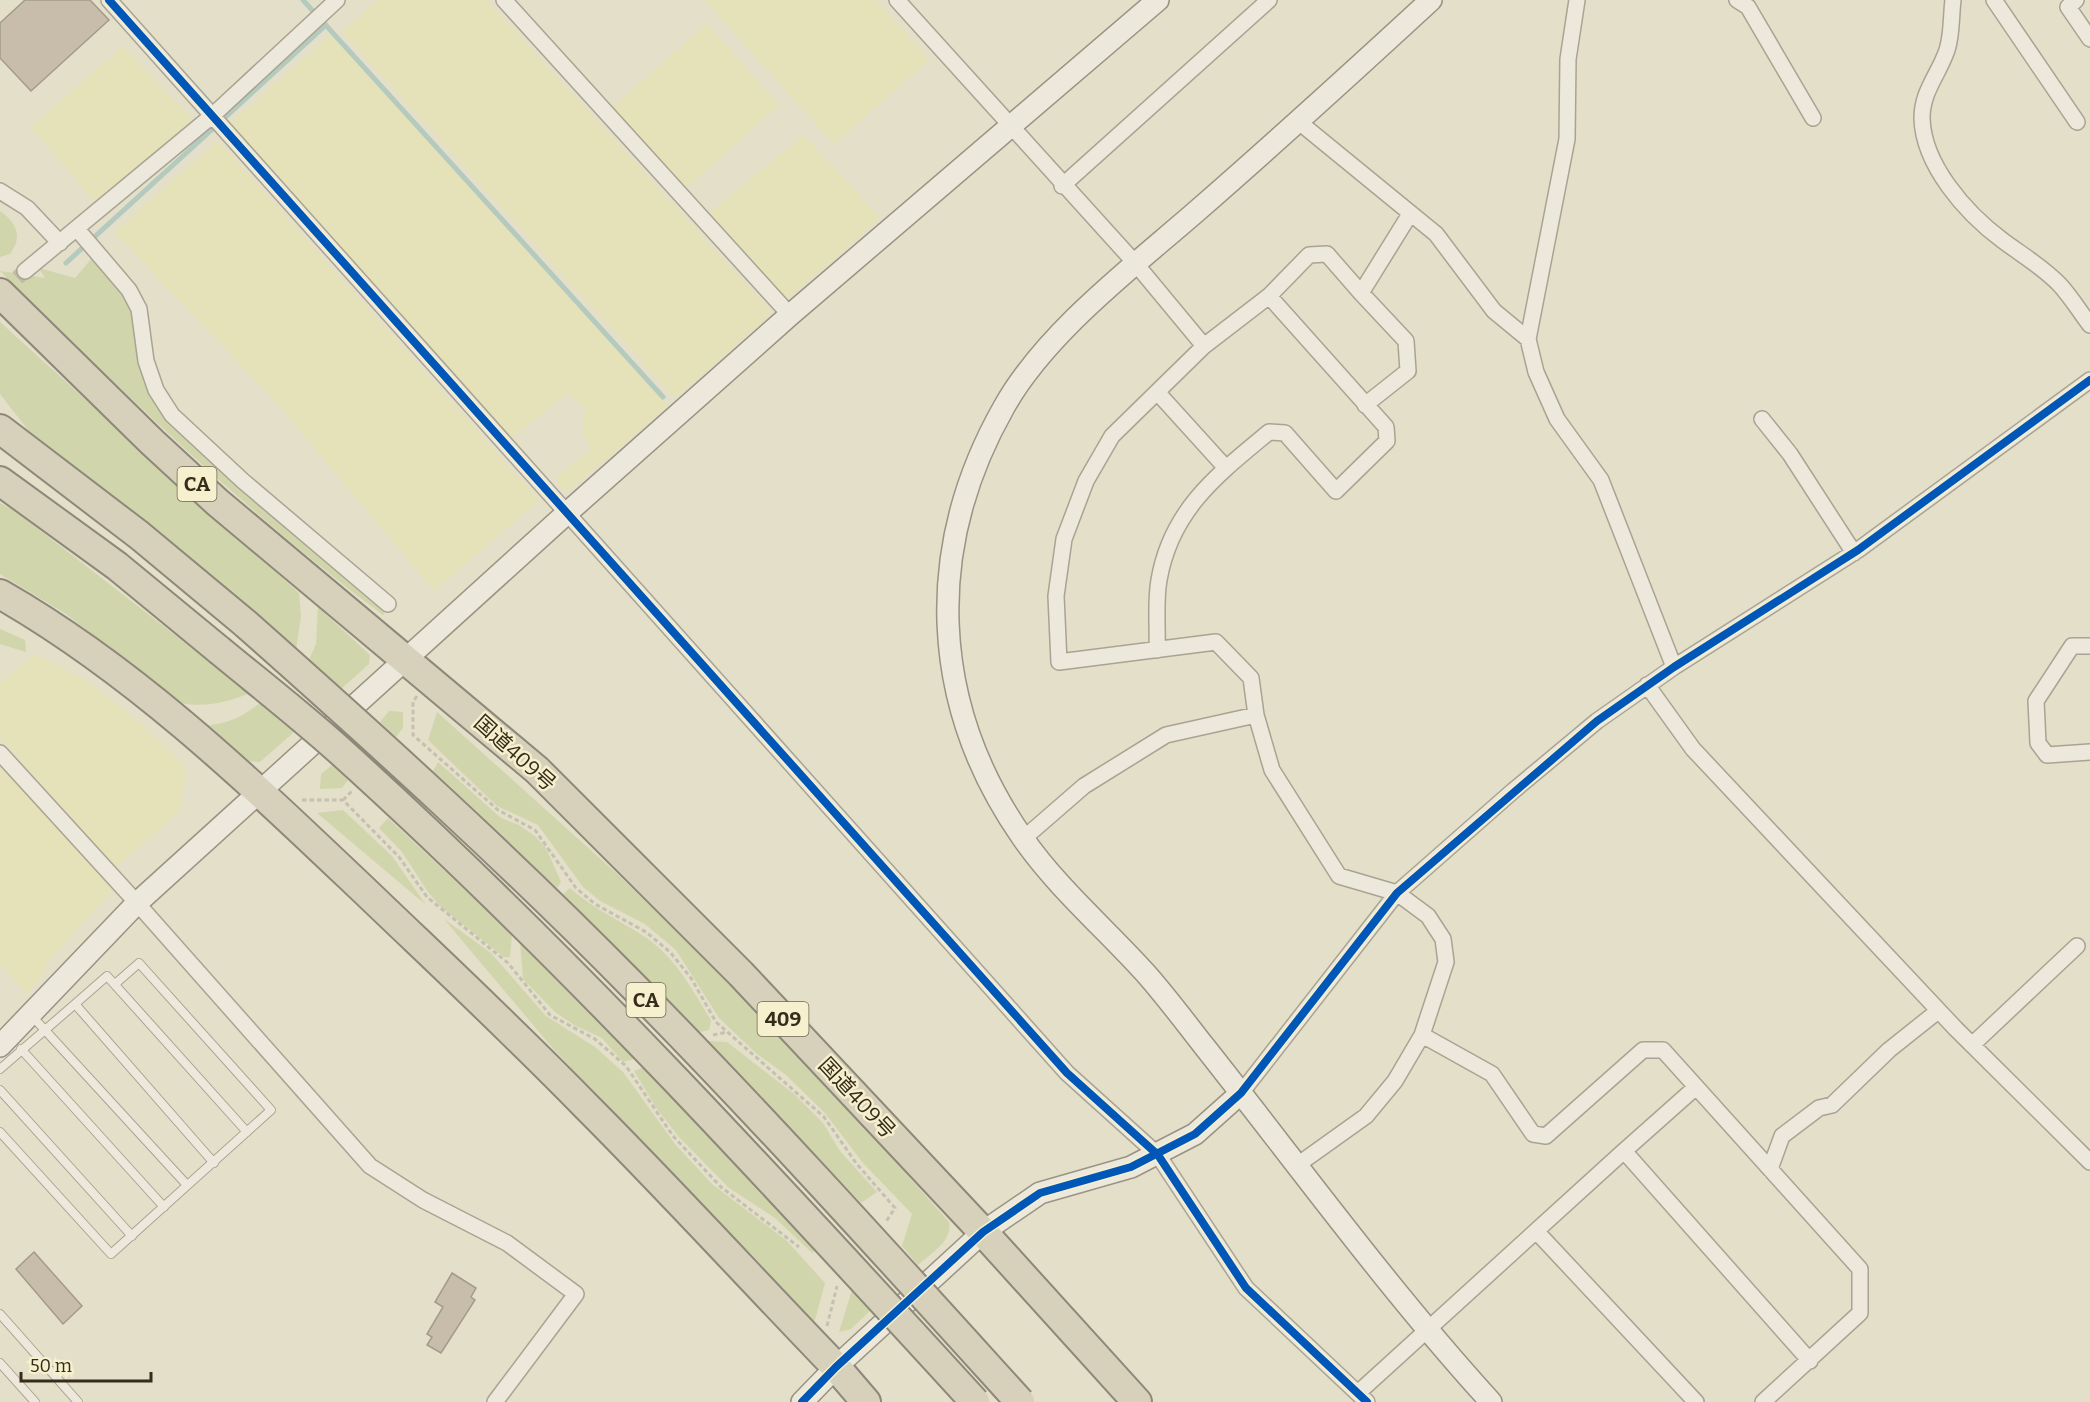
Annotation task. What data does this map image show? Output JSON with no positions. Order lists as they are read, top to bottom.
{
  "streets": {
    "highway": ["CA", "国道409号", "409"]
  },
  "crossings": [
    ["CA", "国道409号"]
  ],
  "scale_bar": "50 m"
}
